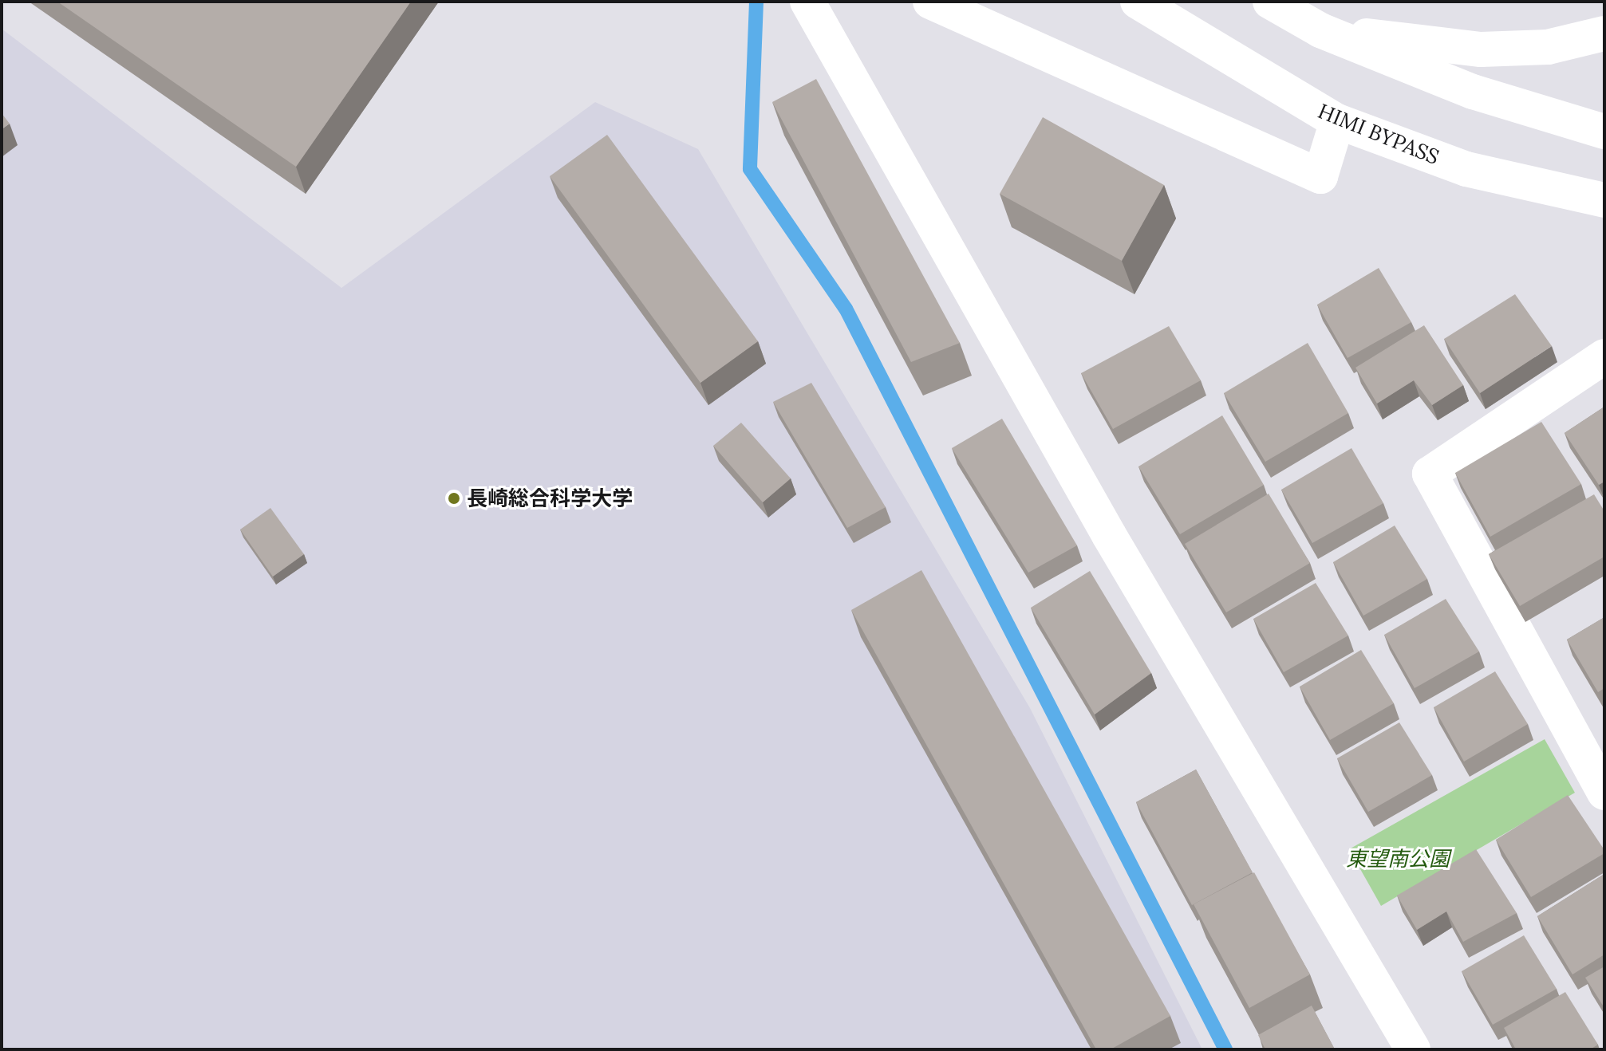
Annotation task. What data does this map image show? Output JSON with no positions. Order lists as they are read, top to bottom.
{
  "streets": {
    "main road": ["HIMI BYPASS"]
  },
  "parks": ["東望南公園"],
  "places": ["長崎総合科学大学"]
}
